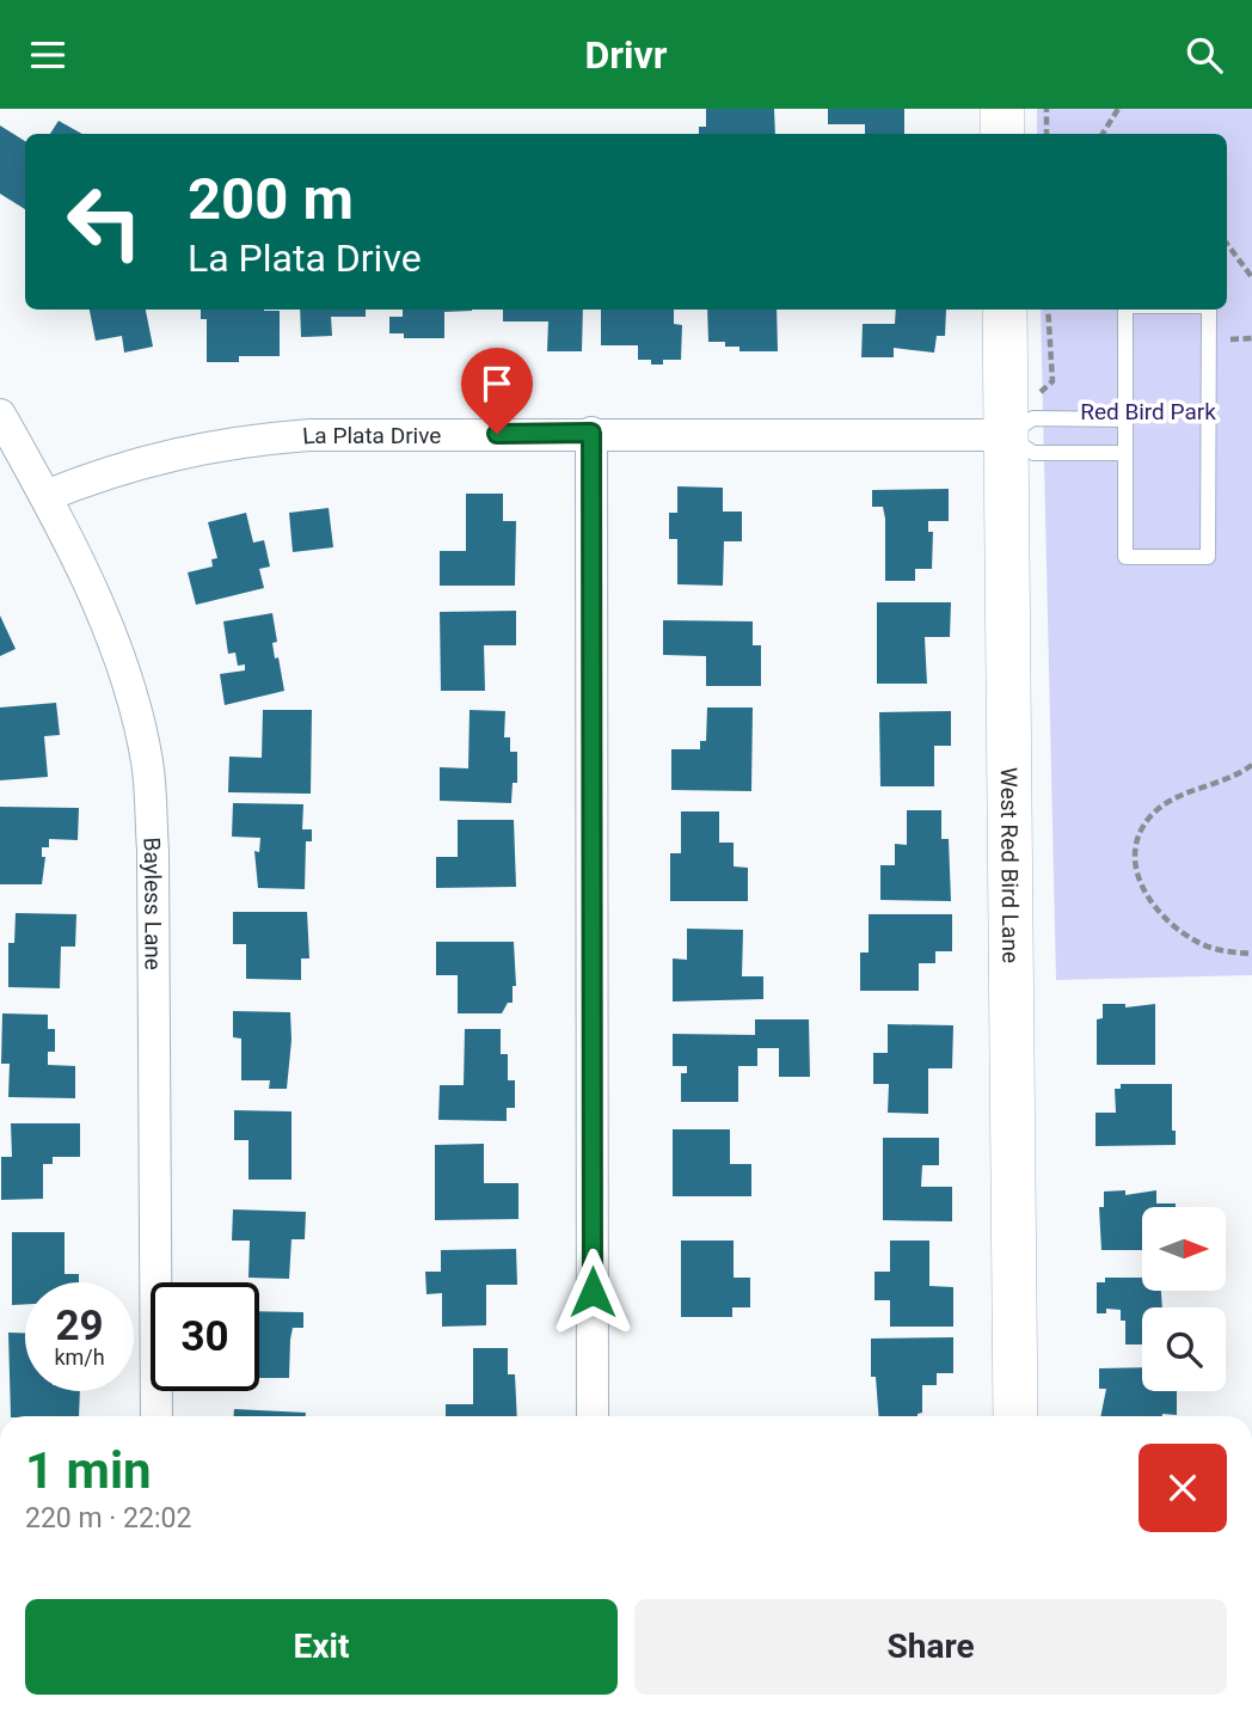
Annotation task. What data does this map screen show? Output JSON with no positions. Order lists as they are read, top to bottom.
{
  "streets": {
    "street": ["La Plata Drive", "West Red Bird Lane", "Bayless Lane"]
  },
  "crossings": [
    ["La Plata Drive", "West Red Bird Lane"],
    ["La Plata Drive", "Bayless Lane"]
  ],
  "parks": ["Red Bird Park"],
  "north": "right",
  "page": {
    "header": "Drivr",
    "turn": ["200 m", "La Plata Drive"],
    "speed": "29 km/h",
    "limit": "30",
    "heading": ["1 min", "220 m · 22:02"],
    "buttons": ["Exit", "Share"]
  }
}
